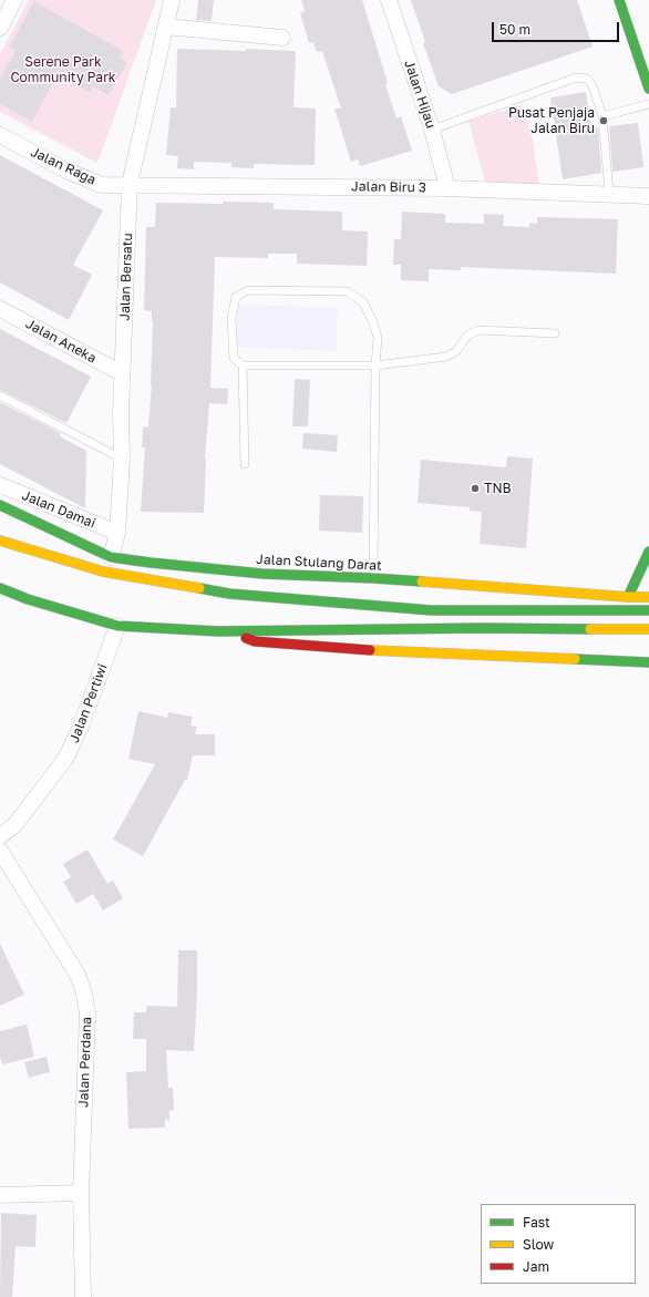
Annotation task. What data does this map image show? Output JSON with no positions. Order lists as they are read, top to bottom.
{
  "streets": {
    "main road": ["Jalan Stulang Darat"],
    "street": [
      "Jalan Hijau",
      "Jalan Raga",
      "Jalan Biru 3",
      "Jalan Bersatu",
      "Jalan Aneka",
      "Jalan Damai",
      "Jalan Pertiwi",
      "Jalan Perdana"
    ]
  },
  "crossings": [
    ["Jalan Hijau", "Jalan Biru 3"],
    ["Jalan Raga", "Jalan Biru 3"],
    ["Jalan Raga", "Jalan Bersatu"],
    ["Jalan Biru 3", "Jalan Bersatu"],
    ["Jalan Bersatu", "Jalan Aneka"],
    ["Jalan Bersatu", "Jalan Damai"],
    ["Jalan Bersatu", "Jalan Stulang Darat"]
  ],
  "parks": ["Serene Park Community Park"],
  "places": ["Pusat Penjaja Jalan Biru", "TNB"],
  "legend": ["Fast", "Slow", "Jam"],
  "scale_bar": "50 m"
}
